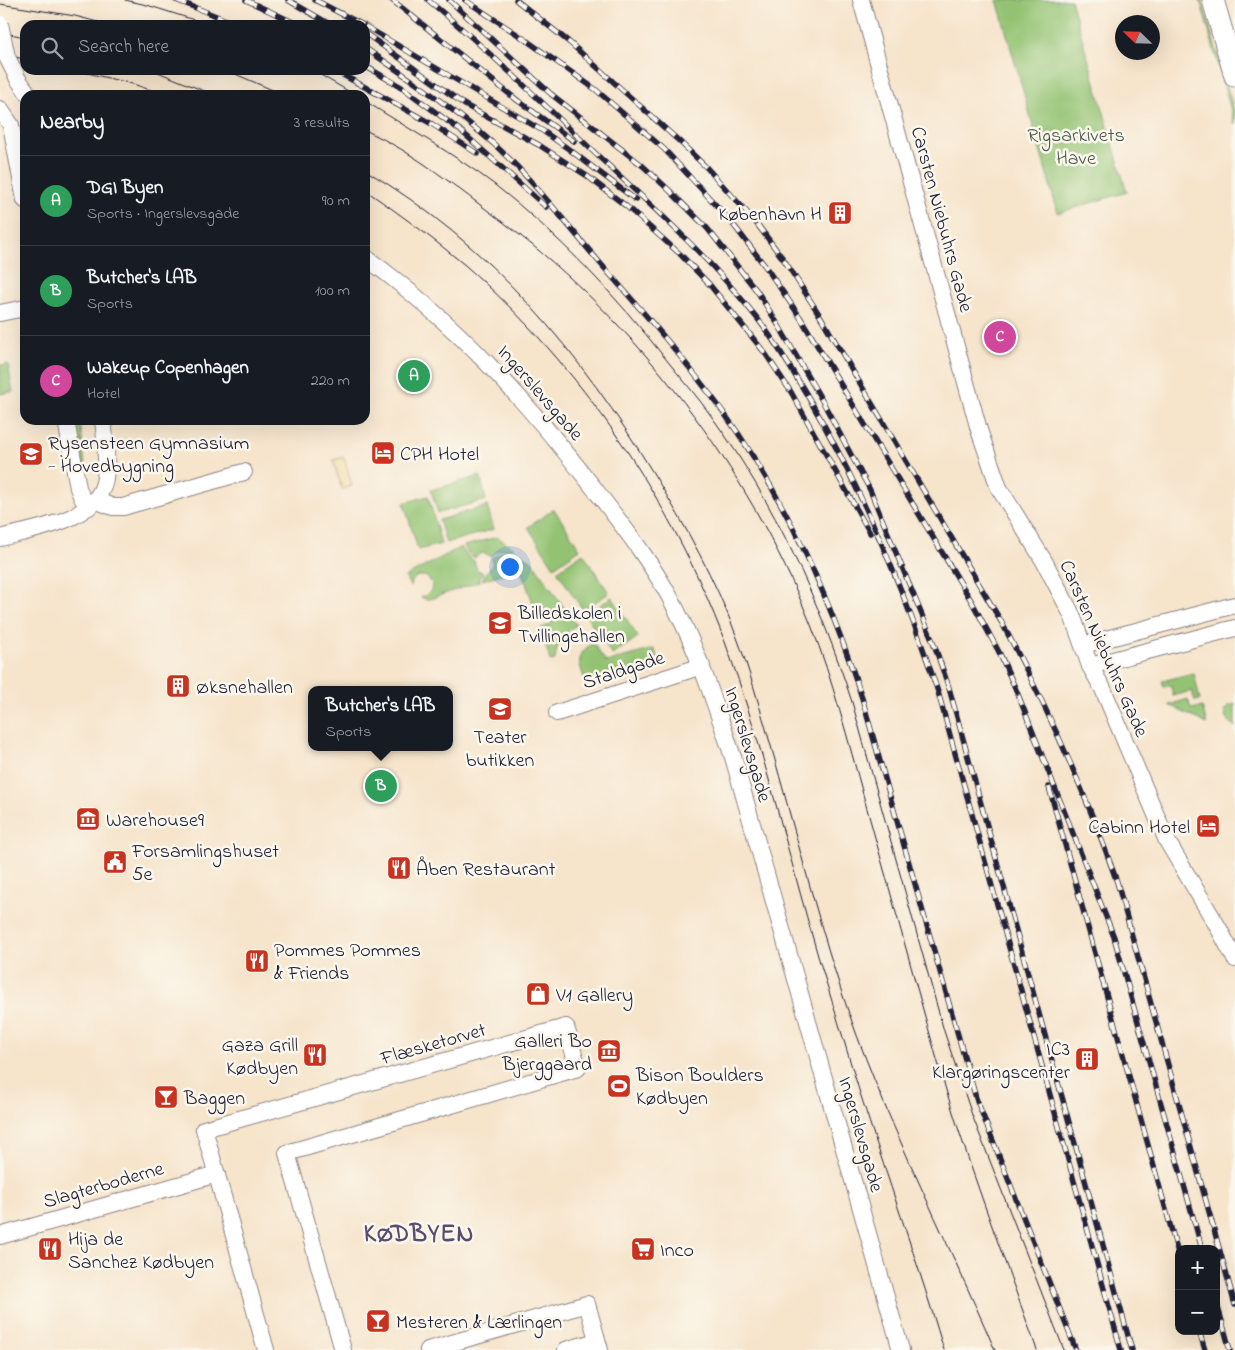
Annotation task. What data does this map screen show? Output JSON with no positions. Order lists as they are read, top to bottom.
{
  "streets": {
    "street": [
      "Carsten Niebuhrs Gade",
      "Ingerslevsgade",
      "Staldgade",
      "Flæsketorvet",
      "Slagterboderne"
    ]
  },
  "crossings": [
    ["Ingerslevsgade", "Staldgade"],
    ["Flæsketorvet", "Slagterboderne"]
  ],
  "districts": ["KØDBYEN"],
  "parks": ["Rigsarkivets Have"],
  "places": {
    "building": ["København H", "Øksnehallen", "IC3 Klargøringscenter"],
    "hotel": ["CPH Hotel", "Cabinn Hotel"],
    "school or university": ["Rysensteen Gymnasium - Hovedbygning", "Billedskolen i Tvillingehallen", "Teater butikken"],
    "museum": ["Warehouse9", "Galleri Bo Bjerggaard"],
    "public building": ["Forsamlingshuset 5e"],
    "restaurant": [
      "Åben Restaurant",
      "Pommes Pommes & Friends",
      "Gaza Grill Kødbyen",
      "Hija de Sanchez Kødbyen"
    ],
    "shop": ["V1 Gallery"],
    "sports": ["Bison Boulders Kødbyen"],
    "bar": ["Baggen", "Mesteren & Lærlingen"],
    "supermarket": ["Inco"]
  },
  "north": "top left",
  "page": {
    "search": "Search here",
    "heading": ["Nearby", "3 results"],
    "list": [
      {
        "mark": "A",
        "name": "DGI Byen",
        "note": "Sports · Ingerslevsgade",
        "value": "90 m"
      },
      {
        "mark": "B",
        "name": "Butcher's LAB",
        "note": "Sports",
        "value": "100 m"
      },
      {
        "mark": "C",
        "name": "Wakeup Copenhagen",
        "note": "Hotel",
        "value": "220 m"
      }
    ],
    "pins": ["C", "A", "B"],
    "popup": ["Butcher's LAB", "Sports"],
    "map_buttons": ["+", "−"]
  }
}
